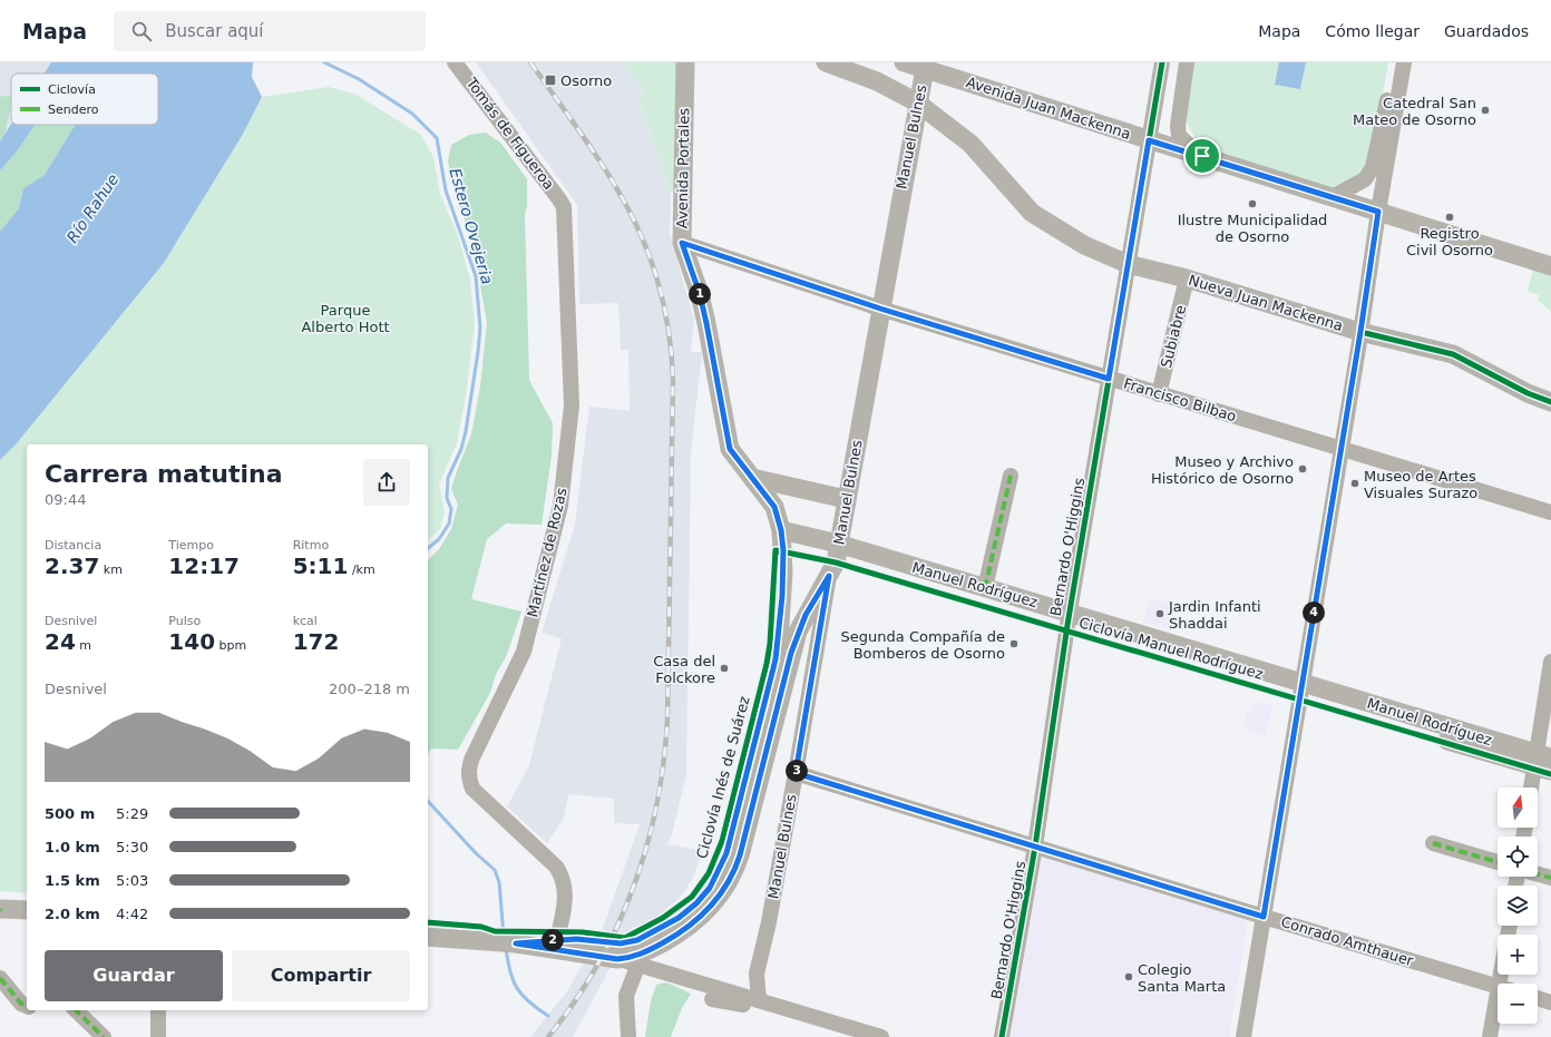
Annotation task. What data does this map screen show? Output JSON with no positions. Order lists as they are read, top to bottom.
{
  "streets": {
    "main road": [
      "Avenida Juan Mackenna",
      "Manuel Bulnes",
      "Avenida Portales",
      "Nueva Juan Mackenna",
      "Manuel Rodríguez"
    ],
    "street": [
      "Tomás de Figueroa",
      "Subiabre",
      "Francisco Bilbao",
      "Bernardo O'Higgins",
      "Martínez de Rozas",
      "Conrado Amthauer"
    ],
    "cycle path": ["Ciclovía Manuel Rodríguez"]
  },
  "crossings": [
    ["Avenida Juan Mackenna", "Manuel Bulnes"],
    ["Avenida Juan Mackenna", "Bernardo O'Higgins"],
    ["Tomás de Figueroa", "Martínez de Rozas"],
    ["Manuel Bulnes", "Francisco Bilbao"],
    ["Manuel Bulnes", "Manuel Rodríguez"],
    ["Manuel Bulnes", "Conrado Amthauer"],
    ["Avenida Portales", "Francisco Bilbao"],
    ["Avenida Portales", "Manuel Rodríguez"],
    ["Nueva Juan Mackenna", "Subiabre"],
    ["Nueva Juan Mackenna", "Bernardo O'Higgins"],
    ["Subiabre", "Francisco Bilbao"],
    ["Francisco Bilbao", "Bernardo O'Higgins"],
    ["Bernardo O'Higgins", "Manuel Rodríguez"],
    ["Bernardo O'Higgins", "Conrado Amthauer"]
  ],
  "water": ["Río Rahue", "Estero Ovejeria"],
  "parks": ["Parque Alberto Hott"],
  "places": {
    "transit": ["Osorno"],
    "other": [
      "Catedral San Mateo de Osorno",
      "Ilustre Municipalidad de Osorno",
      "Registro Civil Osorno",
      "Museo y Archivo Histórico de Osorno",
      "Museo de Artes Visuales Surazo",
      "Jardin Infanti Shaddai",
      "Segunda Compañía de Bomberos de Osorno",
      "Casa del Folckore",
      "Colegio Santa Marta"
    ]
  },
  "legend": ["Ciclovía", "Sendero"],
  "north": "top",
  "page": {
    "header": "Mapa",
    "search": "Buscar aquí",
    "nav": ["Mapa", "Cómo llegar", "Guardados"],
    "pins": [
      "1",
      "4",
      "3",
      "2"
    ],
    "heading": ["Carrera matutina", "09:44"],
    "stats": [
      ["Distancia", "2.37 km"],
      ["Tiempo", "12:17"],
      ["Ritmo", "5:11 /km"],
      ["Desnivel", "24 m"],
      ["Pulso", "140 bpm"],
      ["kcal", "172"]
    ],
    "chart": ["Desnivel", "200–218 m"],
    "map_buttons": ["+", "−"],
    "list": [
      {
        "name": "500 m",
        "note": "5:29"
      },
      {
        "name": "1.0 km",
        "note": "5:30"
      },
      {
        "name": "1.5 km",
        "note": "5:03"
      },
      {
        "name": "2.0 km",
        "note": "4:42"
      }
    ],
    "buttons": ["Guardar", "Compartir"]
  }
}
